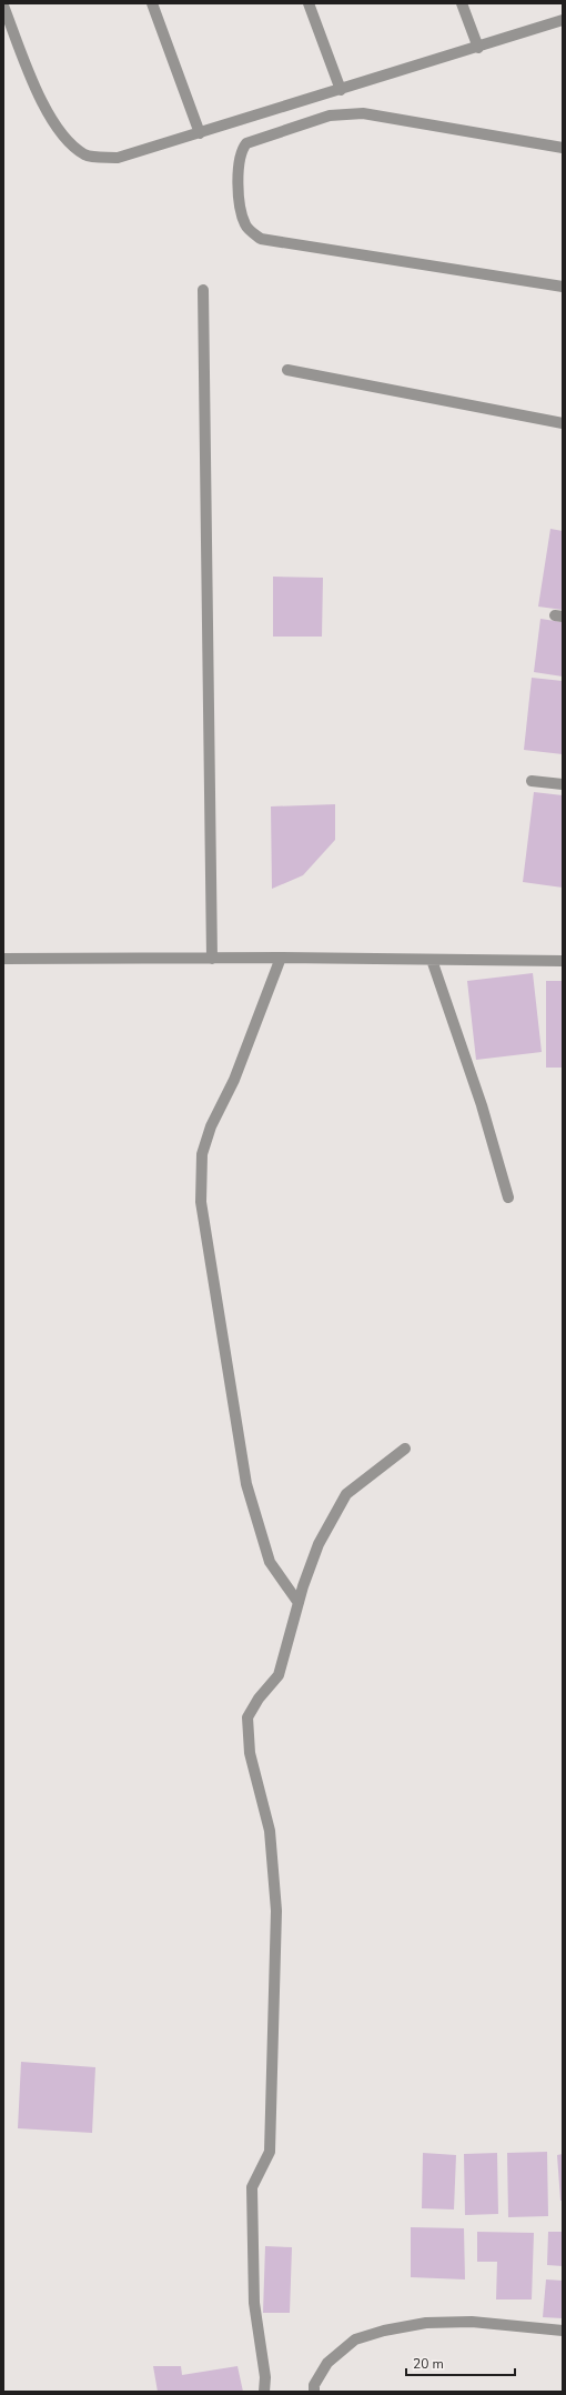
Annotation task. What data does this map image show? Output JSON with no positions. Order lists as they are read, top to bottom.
{
  "scale_bar": "20 m"
}
